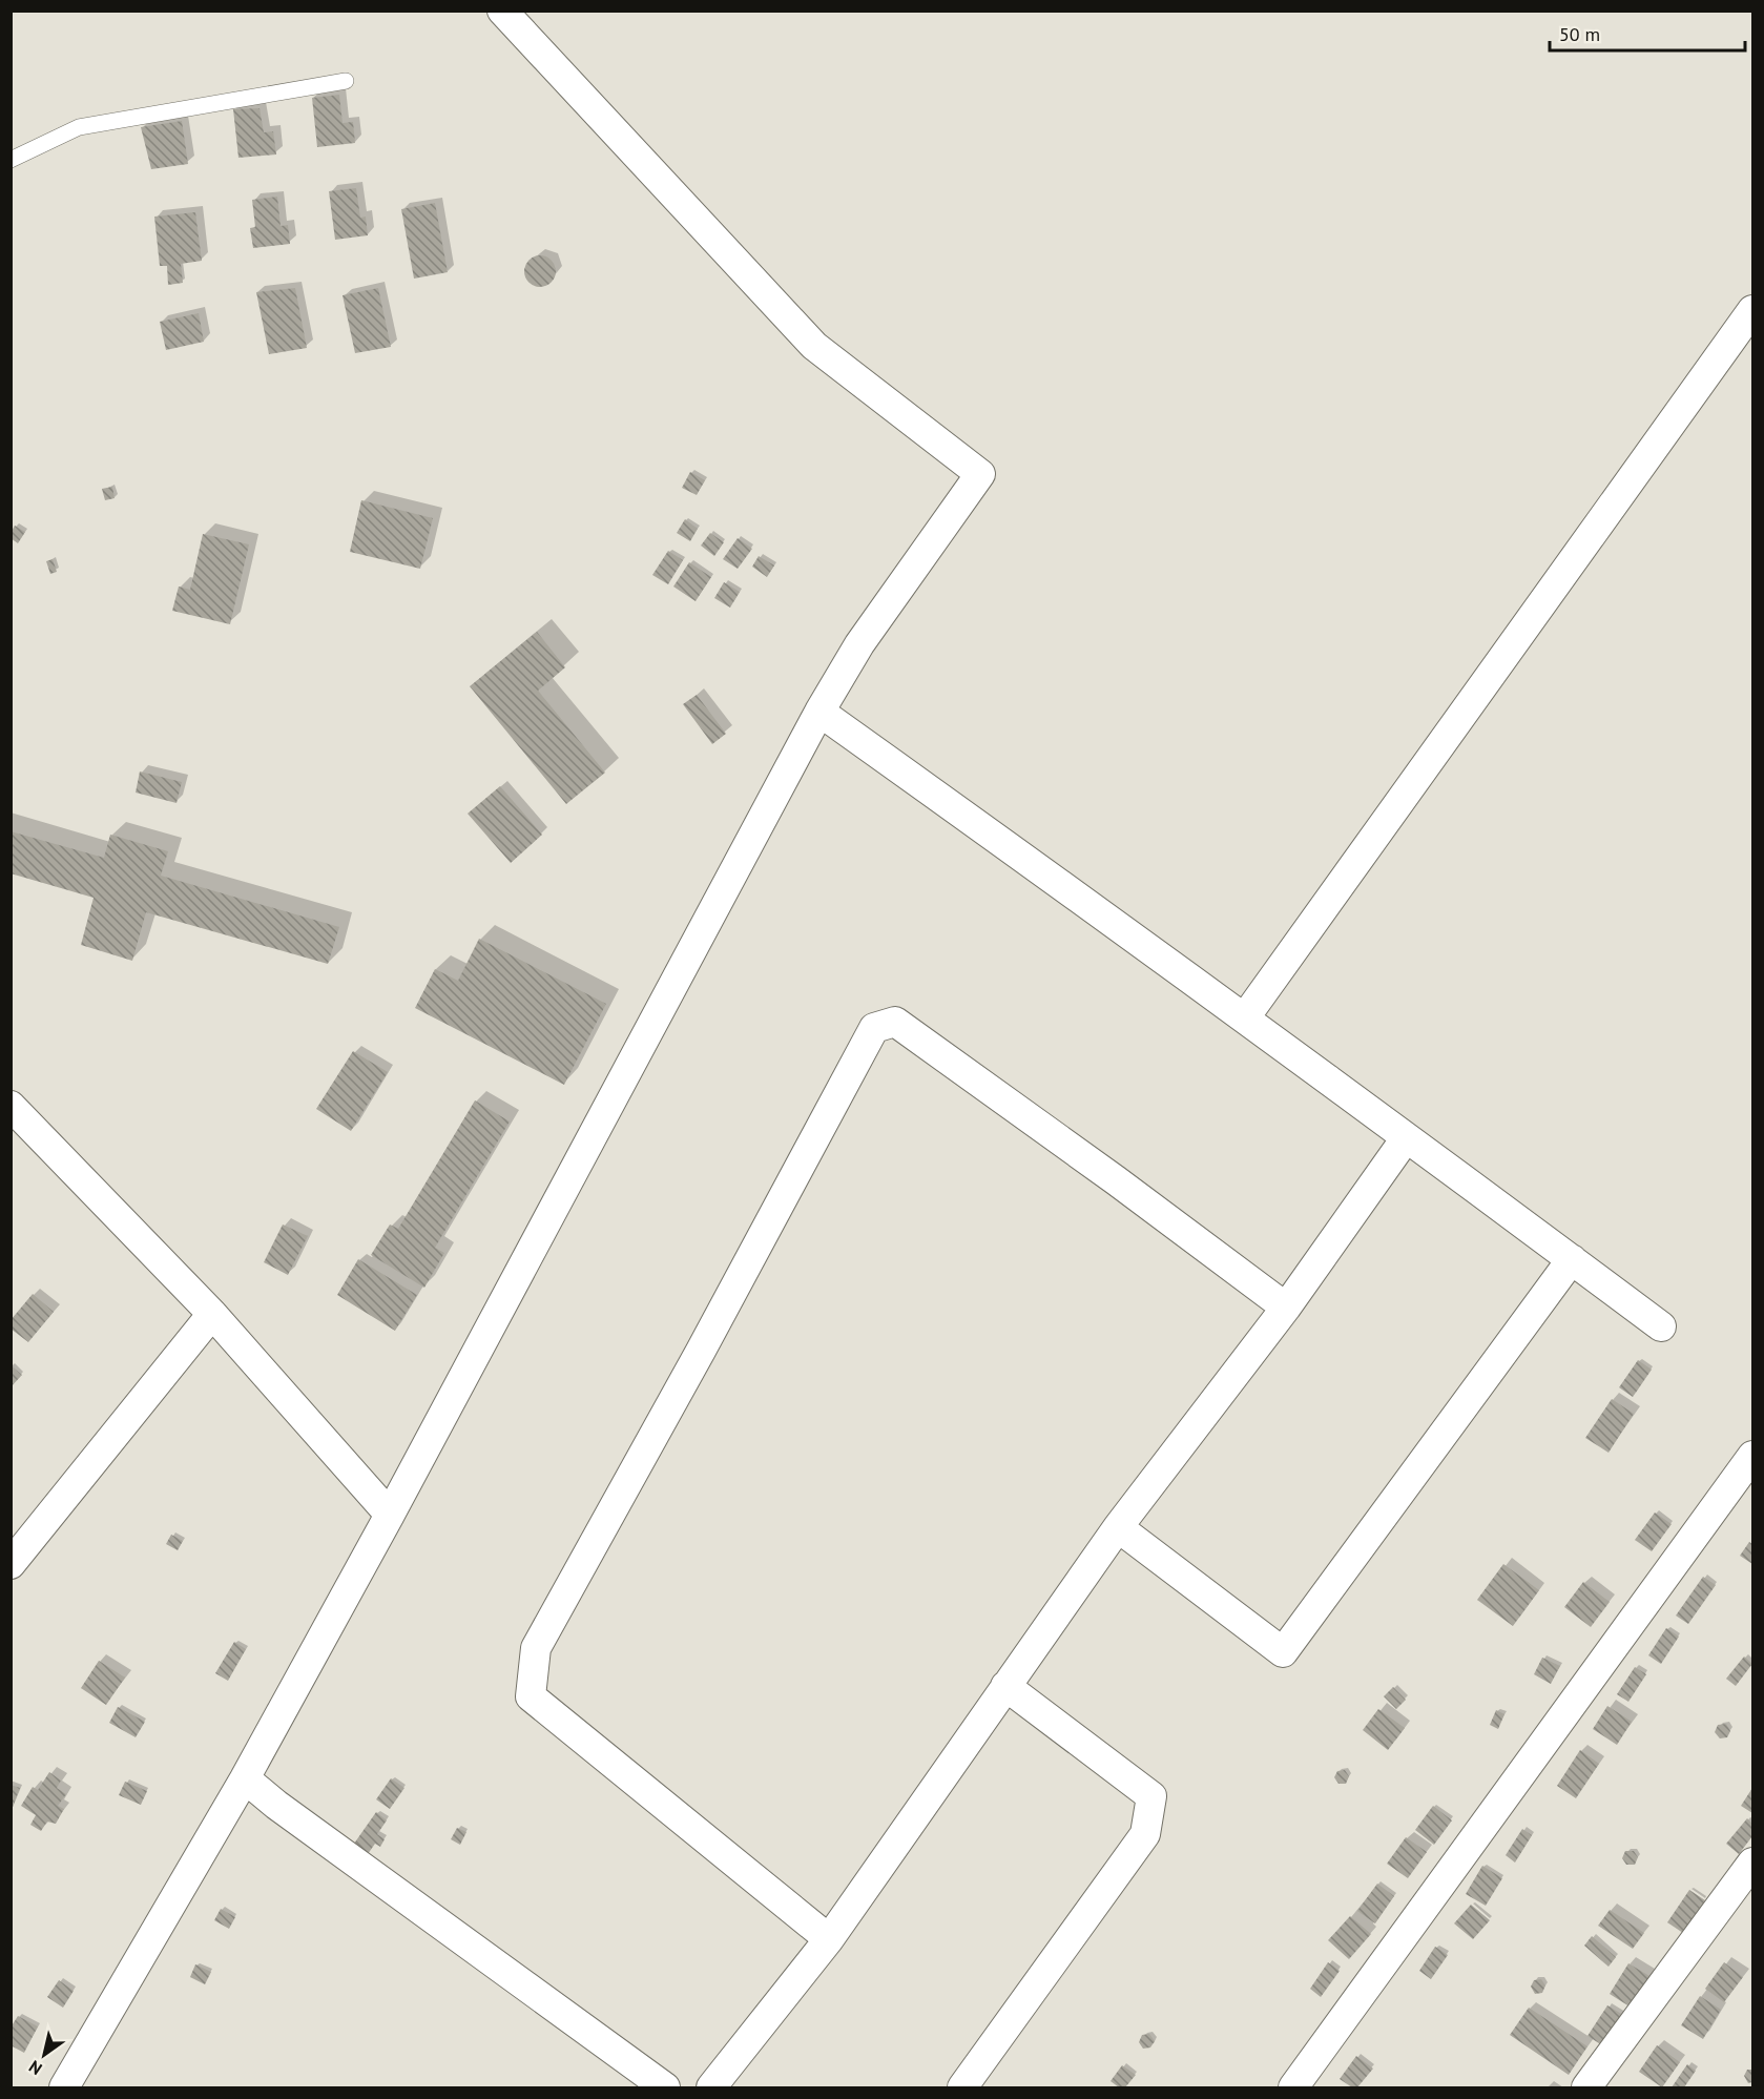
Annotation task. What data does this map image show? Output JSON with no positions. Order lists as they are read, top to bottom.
{
  "scale_bar": "50 m",
  "north": "bottom left"
}
